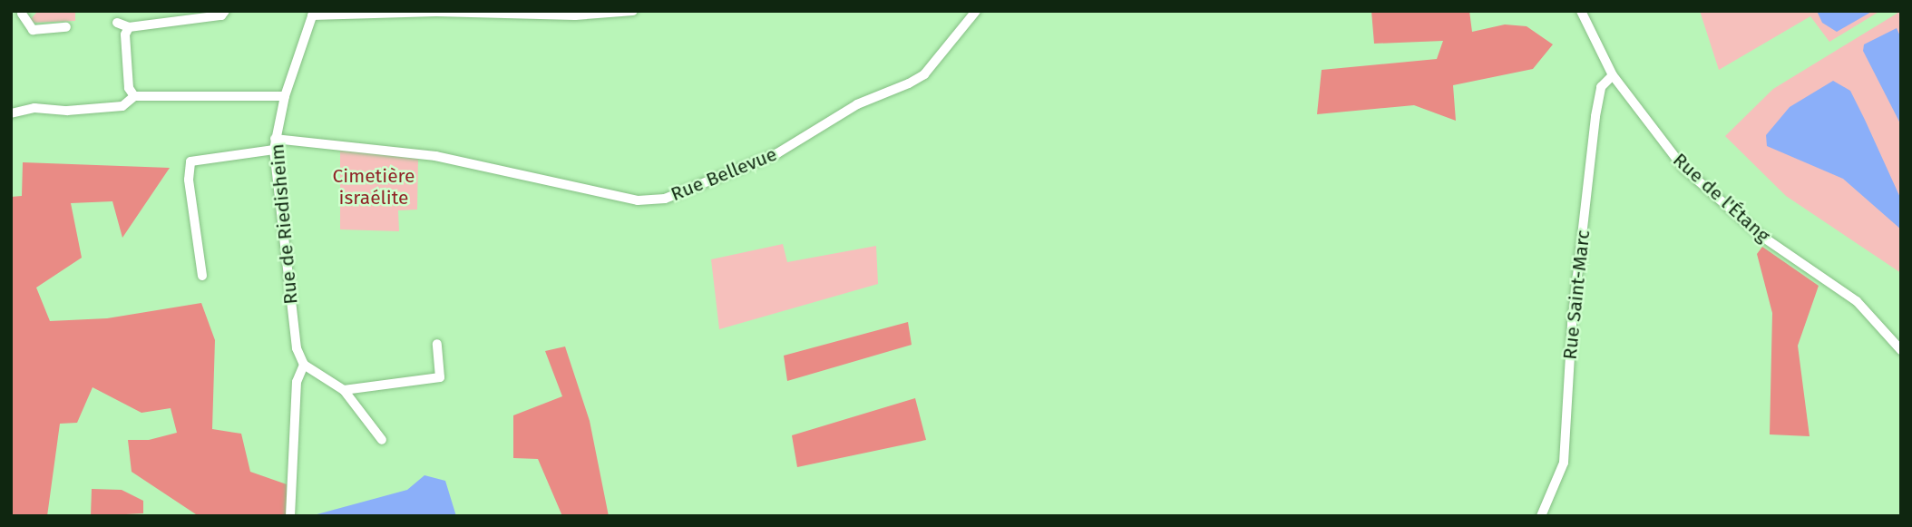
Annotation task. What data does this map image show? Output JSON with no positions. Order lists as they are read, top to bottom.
{
  "streets": {
    "street": [
      "Rue Bellevue",
      "Rue de l'Étang",
      "Rue de Riedisheim",
      "Rue Saint-Marc"
    ]
  },
  "crossings": [
    ["Rue Bellevue", "Rue de Riedisheim"],
    ["Rue de l'Étang", "Rue Saint-Marc"]
  ],
  "parks": ["Cimetière israélite"]
}
